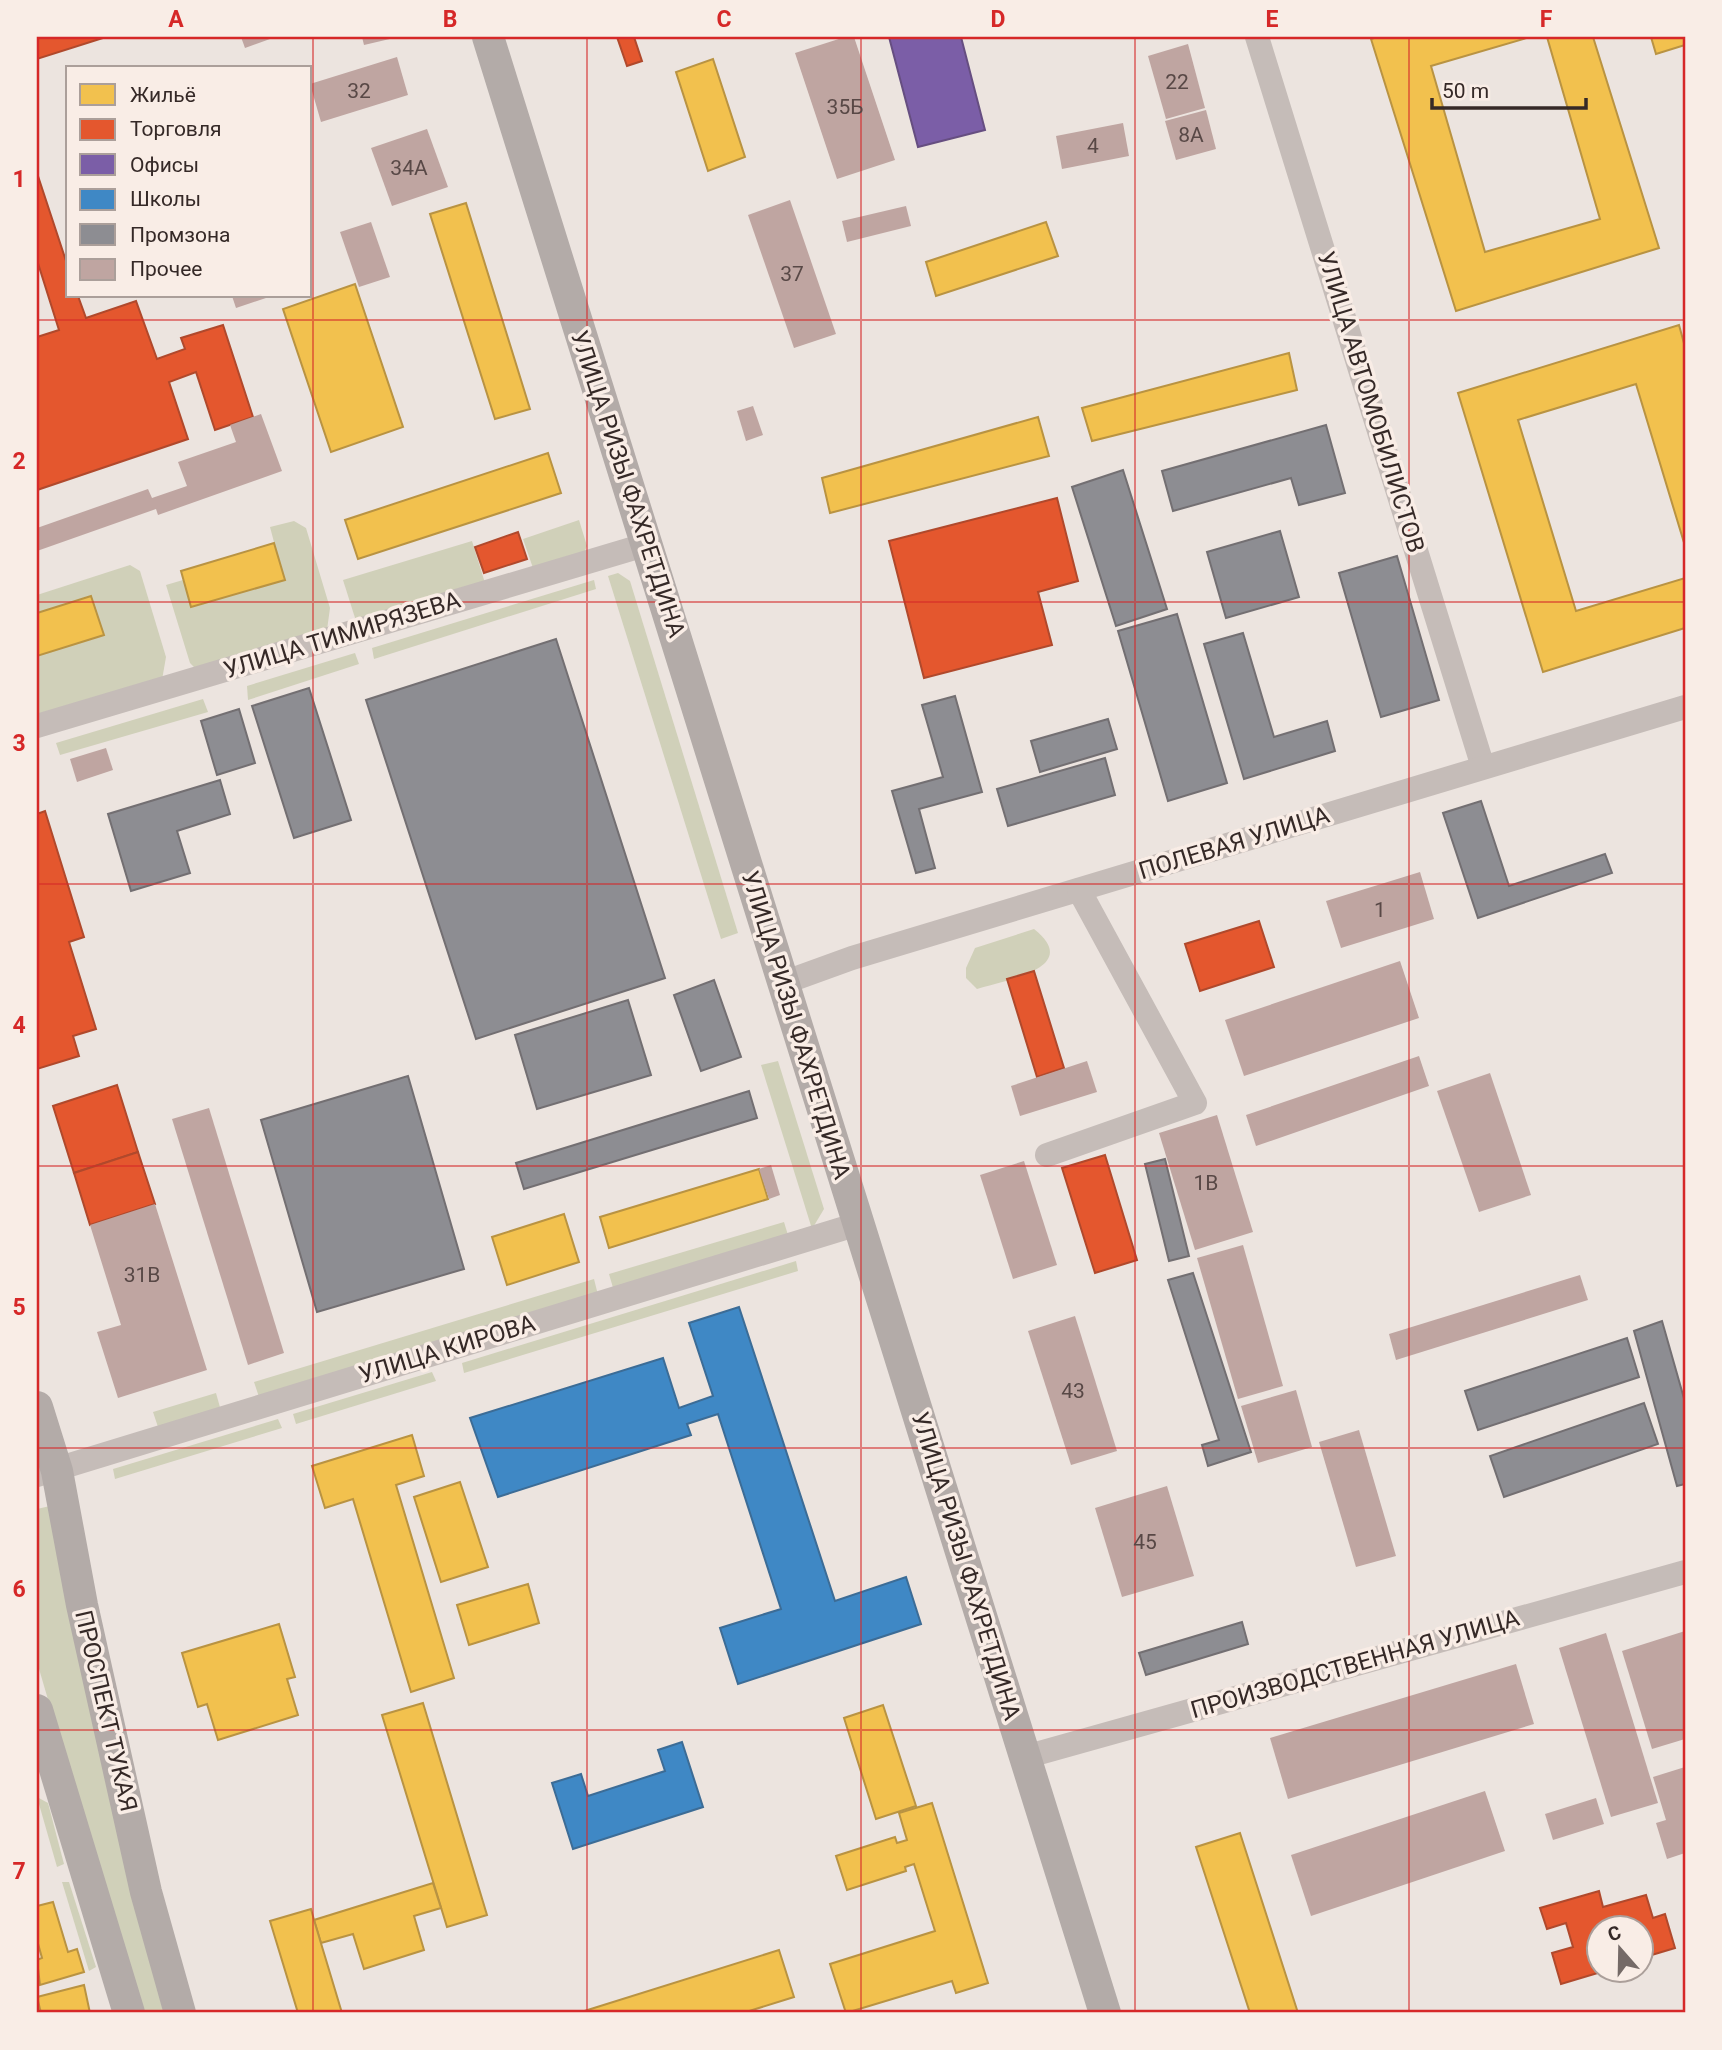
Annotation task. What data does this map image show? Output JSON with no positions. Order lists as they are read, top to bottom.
{
  "streets": {
    "main road": ["УЛИЦА РИЗЫ ФАХРЕТДИНА", "ПРОСПЕКТ ТУКАЯ"],
    "street": [
      "УЛИЦА АВТОМОБИЛИСТОВ",
      "УЛИЦА ТИМИРЯЗЕВА",
      "ПОЛЕВАЯ УЛИЦА",
      "УЛИЦА КИРОВА",
      "ПРОИЗВОДСТВЕННАЯ УЛИЦА"
    ]
  },
  "crossings": [
    ["УЛИЦА АВТОМОБИЛИСТОВ", "ПОЛЕВАЯ УЛИЦА"],
    ["УЛИЦА РИЗЫ ФАХРЕТДИНА", "УЛИЦА ТИМИРЯЗЕВА"],
    ["УЛИЦА РИЗЫ ФАХРЕТДИНА", "ПОЛЕВАЯ УЛИЦА"],
    ["УЛИЦА РИЗЫ ФАХРЕТДИНА", "УЛИЦА КИРОВА"],
    ["УЛИЦА РИЗЫ ФАХРЕТДИНА", "ПРОИЗВОДСТВЕННАЯ УЛИЦА"],
    ["УЛИЦА КИРОВА", "ПРОСПЕКТ ТУКАЯ"]
  ],
  "house_numbers": [
    "22",
    "32",
    "35Б",
    "8А",
    "4",
    "34А",
    "37",
    "1",
    "1В",
    "31В",
    "43",
    "45"
  ],
  "legend": [
    "Жильё",
    "Торговля",
    "Офисы",
    "Школы",
    "Промзона",
    "Прочее"
  ],
  "scale_bar": "50 m",
  "north": "top",
  "grid": {
    "columns": [
      "A",
      "B",
      "C",
      "D",
      "E",
      "F"
    ],
    "rows": [
      "1",
      "2",
      "3",
      "4",
      "5",
      "6",
      "7"
    ]
  }
}
